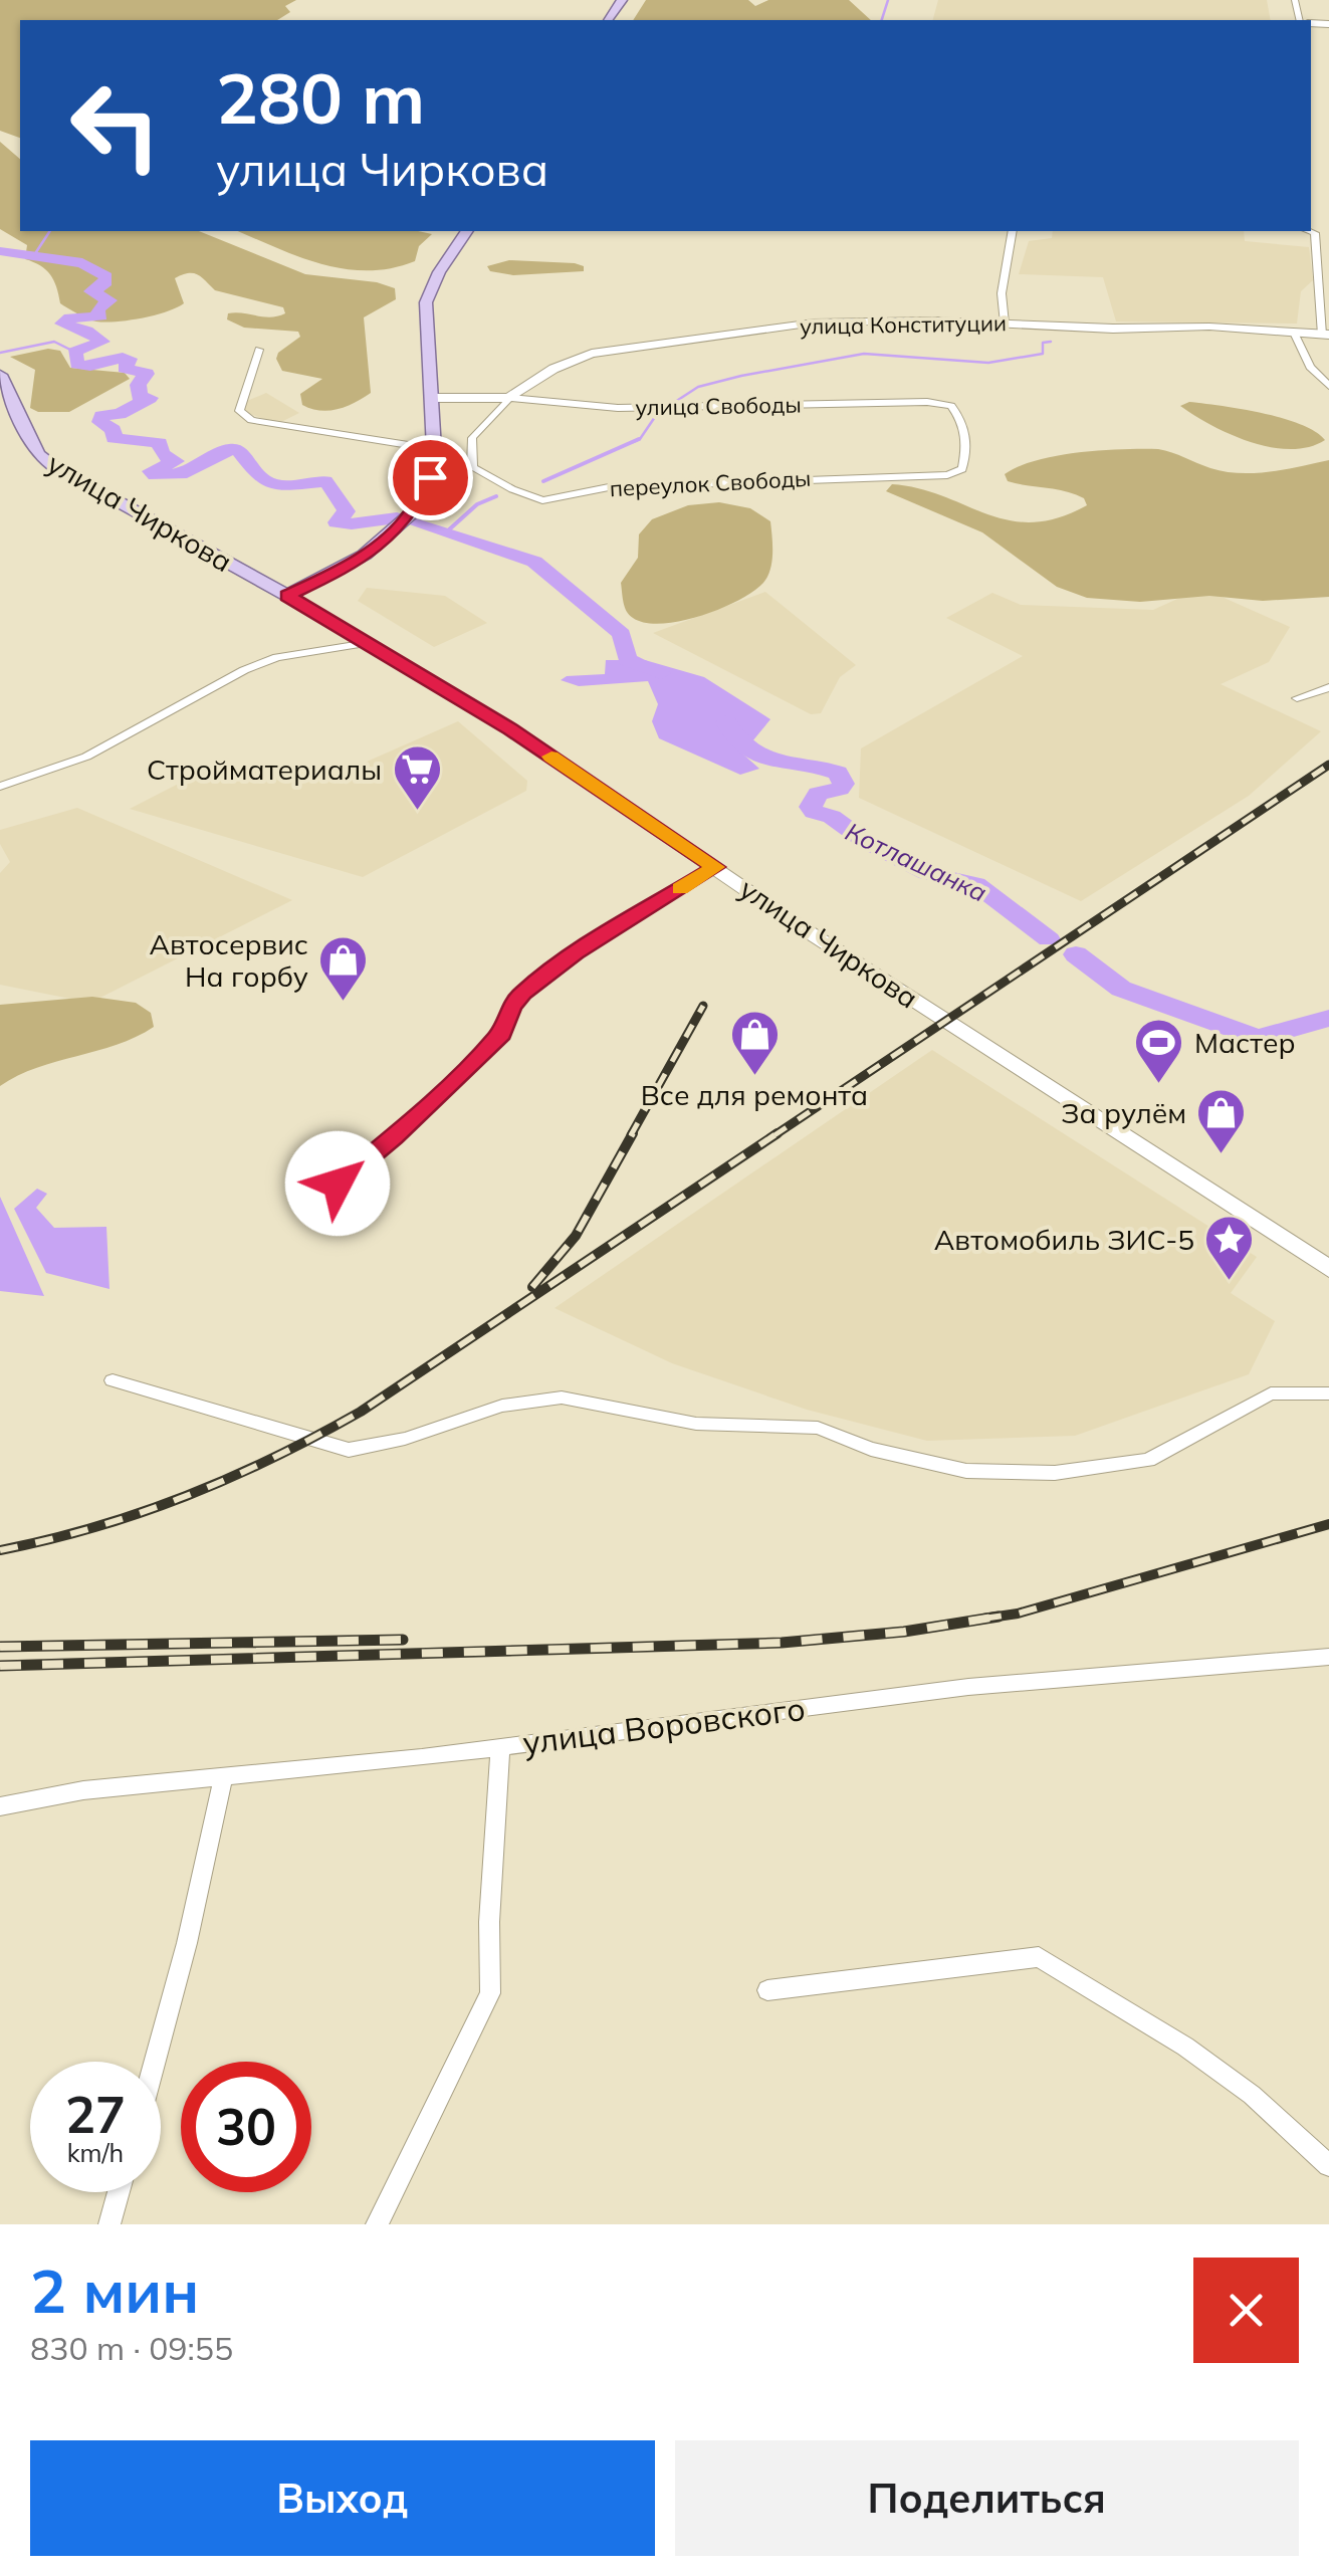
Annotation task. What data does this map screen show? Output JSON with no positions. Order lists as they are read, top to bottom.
{
  "streets": {
    "main road": ["улица Конституции", "улица Чиркова"],
    "street": ["улица Свободы", "переулок Свободы", "улица Воровского"]
  },
  "crossings": [
    ["улица Конституции", "улица Свободы"],
    ["улица Конституции", "переулок Свободы"],
    ["улица Свободы", "переулок Свободы"]
  ],
  "water": ["Котлашанка"],
  "places": {
    "supermarket": ["Стройматериалы"],
    "shop": ["Автосервис На горбу", "Все для ремонта", "За рулём"],
    "sports": ["Мастер"],
    "place": ["Автомобиль ЗИС-5"]
  },
  "page": {
    "turn": ["280 m", "улица Чиркова"],
    "speed": "27 km/h",
    "limit": "30",
    "heading": ["2 мин", "830 m · 09:55"],
    "buttons": ["Выход", "Поделиться"]
  }
}
